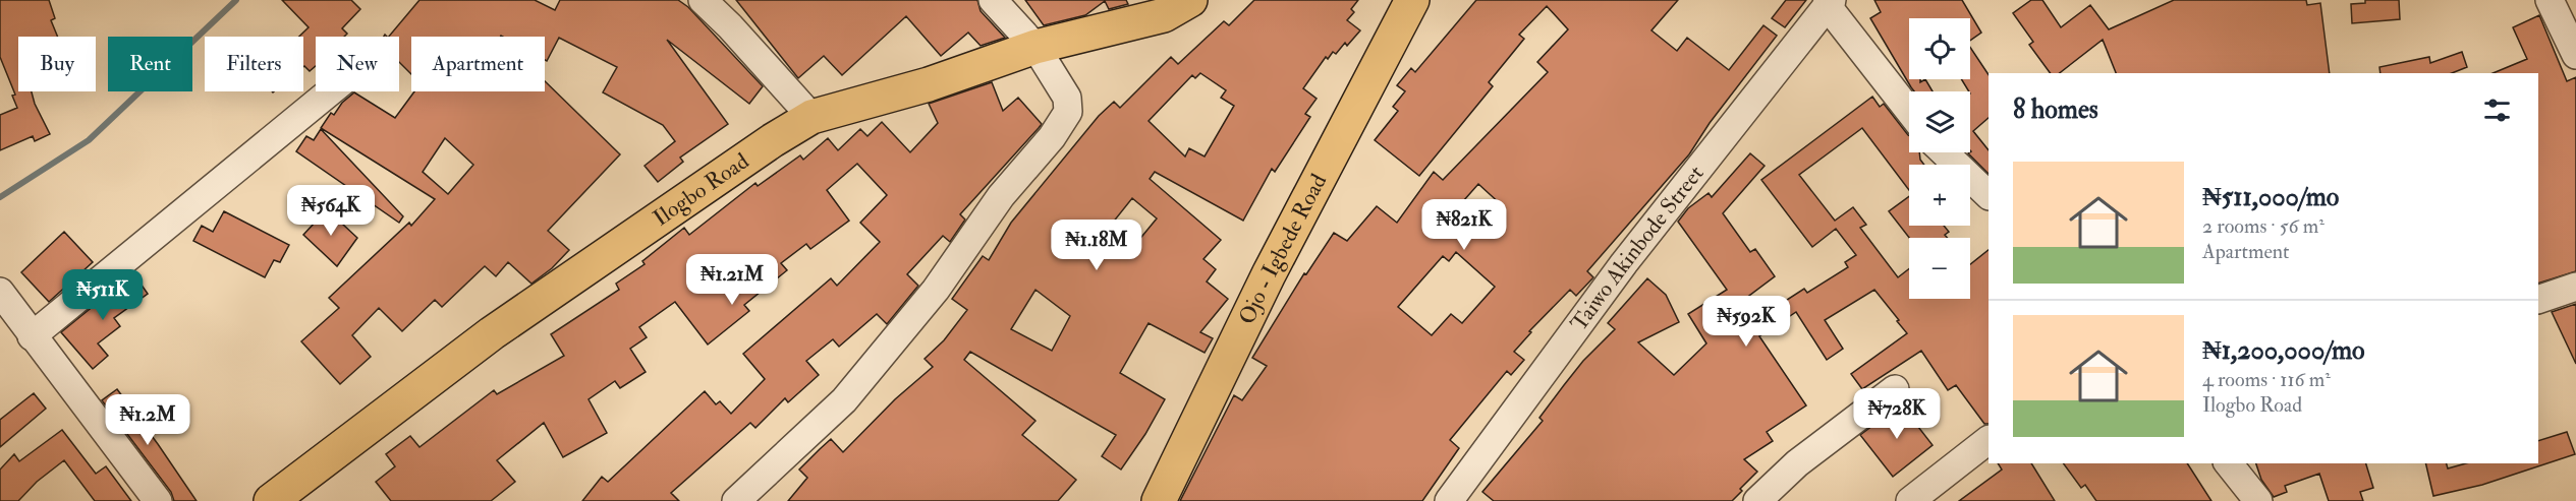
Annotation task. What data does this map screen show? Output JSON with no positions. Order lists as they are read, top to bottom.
{
  "streets": {
    "main road": ["Ilogbo Road", "Ojo - Igbede Road"],
    "street": ["Taiwo Akinbode Street"]
  },
  "page": {
    "map_buttons": ["+", "−"],
    "chip": [
      "Buy",
      "Rent",
      "Filters",
      "New",
      "Apartment"
    ],
    "heading": "8 homes",
    "list": [
      {
        "name": "₦511,000/mo",
        "note": "2 rooms · 56 m² · Apartment"
      },
      {
        "name": "₦1,200,000/mo",
        "note": "4 rooms · 116 m² · Ilogbo Road"
      }
    ],
    "price": [
      "₦564K",
      "₦821K",
      "₦1.18M",
      "₦1.21M",
      "₦511K",
      "₦592K",
      "₦728K",
      "₦1.2M"
    ]
  }
}
